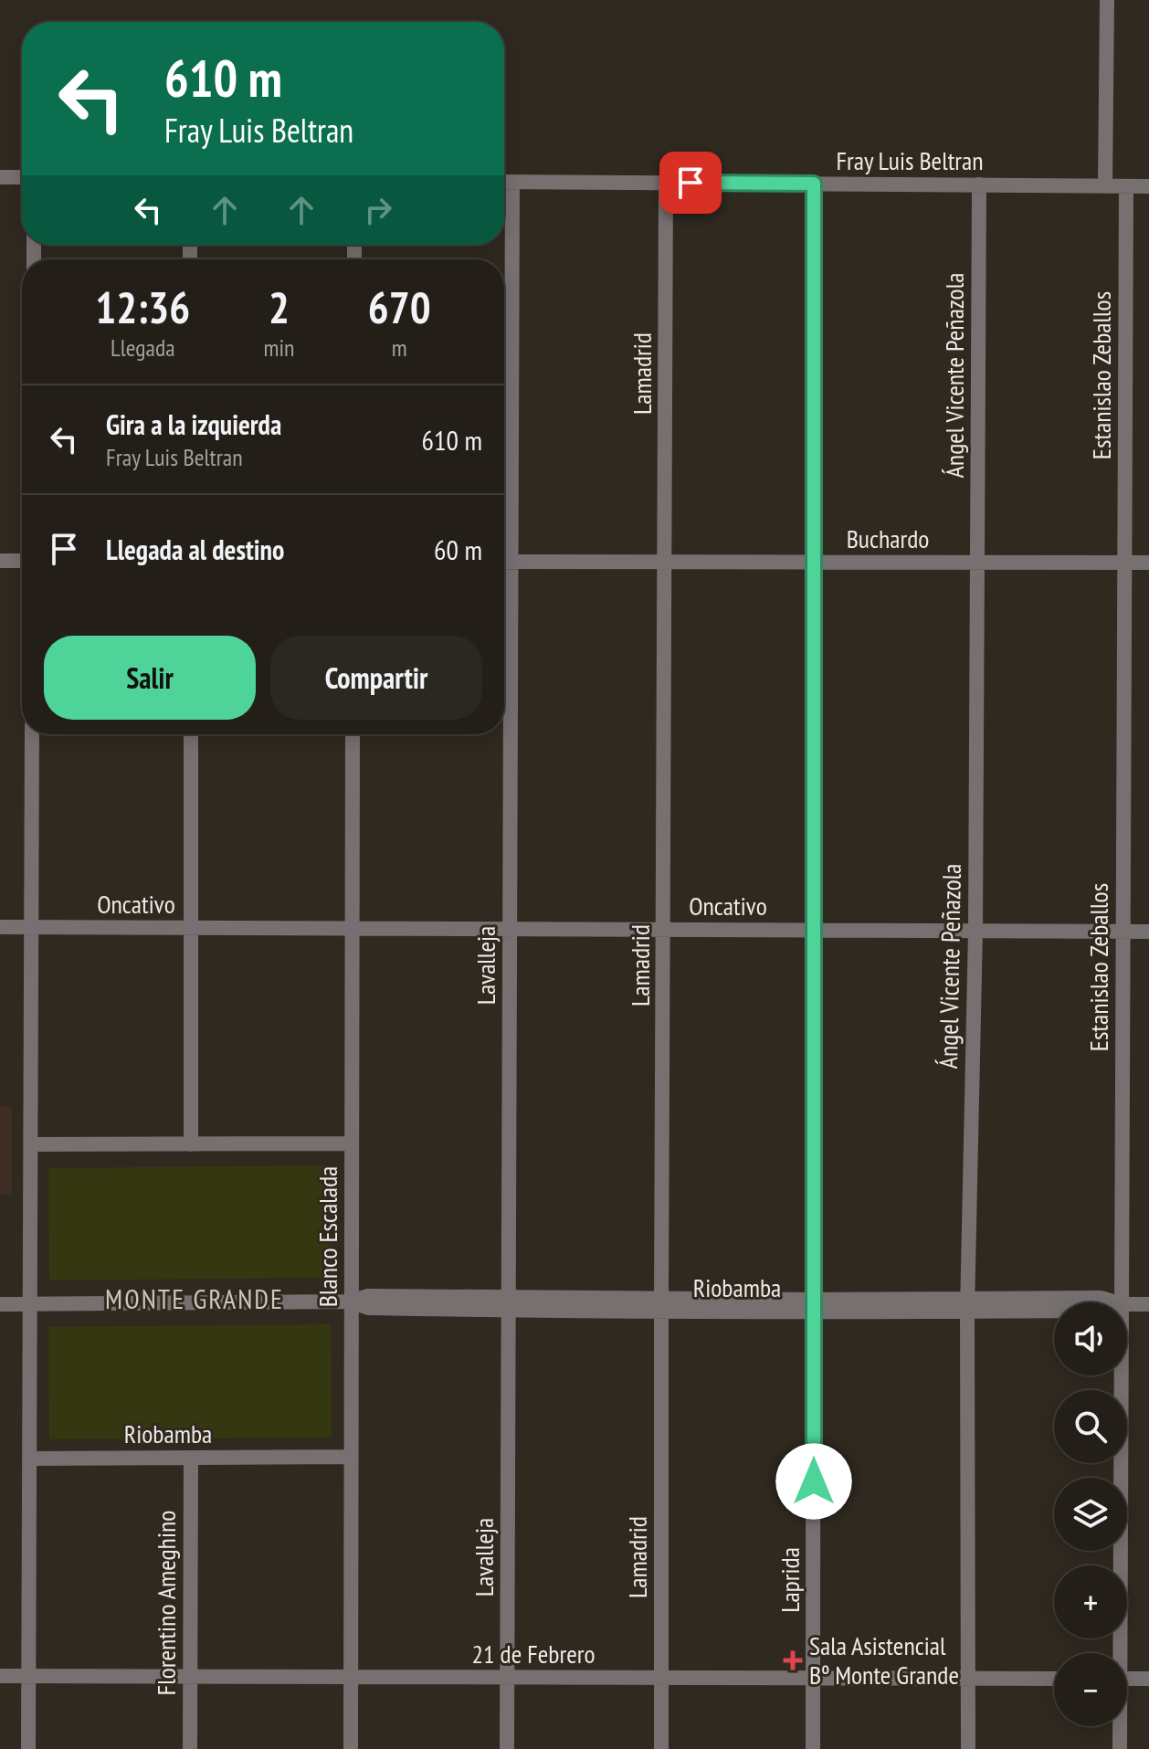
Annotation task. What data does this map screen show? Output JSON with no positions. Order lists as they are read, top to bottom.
{
  "streets": {
    "street": [
      "Fray Luis Beltran",
      "Lamadrid",
      "Ángel Vicente Peñazola",
      "Estanislao Zeballos",
      "Buchardo",
      "Oncativo",
      "Lavalleja",
      "Blanco Escalada",
      "Riobamba",
      "Laprida",
      "Florentino Ameghino",
      "21 de Febrero"
    ]
  },
  "crossings": [
    ["Fray Luis Beltran", "Lamadrid"],
    ["Fray Luis Beltran", "Ángel Vicente Peñazola"],
    ["Fray Luis Beltran", "Estanislao Zeballos"],
    ["Fray Luis Beltran", "Lavalleja"],
    ["Fray Luis Beltran", "Laprida"],
    ["Lamadrid", "Buchardo"],
    ["Lamadrid", "Oncativo"],
    ["Lamadrid", "Riobamba"],
    ["Lamadrid", "21 de Febrero"],
    ["Ángel Vicente Peñazola", "Buchardo"],
    ["Ángel Vicente Peñazola", "Oncativo"],
    ["Ángel Vicente Peñazola", "Riobamba"],
    ["Ángel Vicente Peñazola", "21 de Febrero"],
    ["Estanislao Zeballos", "Buchardo"],
    ["Estanislao Zeballos", "Oncativo"],
    ["Buchardo", "Lavalleja"],
    ["Buchardo", "Laprida"],
    ["Oncativo", "Lavalleja"],
    ["Oncativo", "Blanco Escalada"],
    ["Oncativo", "Laprida"],
    ["Lavalleja", "Riobamba"],
    ["Lavalleja", "21 de Febrero"],
    ["Blanco Escalada", "Riobamba"],
    ["Blanco Escalada", "21 de Febrero"],
    ["Riobamba", "Laprida"],
    ["Riobamba", "Florentino Ameghino"],
    ["Laprida", "21 de Febrero"],
    ["Florentino Ameghino", "21 de Febrero"]
  ],
  "districts": ["MONTE GRANDE"],
  "places": {
    "health": ["Sala Asistencial Bº Monte Grande"]
  },
  "page": {
    "turn": ["610 m", "Fray Luis Beltran"],
    "eta": [
      "12:36",
      "Llegada",
      "2",
      "min",
      "670",
      "m"
    ],
    "list": [
      {
        "name": "Gira a la izquierda",
        "note": "Fray Luis Beltran",
        "value": "610 m"
      },
      {
        "name": "Llegada al destino",
        "value": "60 m"
      }
    ],
    "buttons": ["Salir", "Compartir"],
    "map_buttons": ["+", "−"]
  }
}
